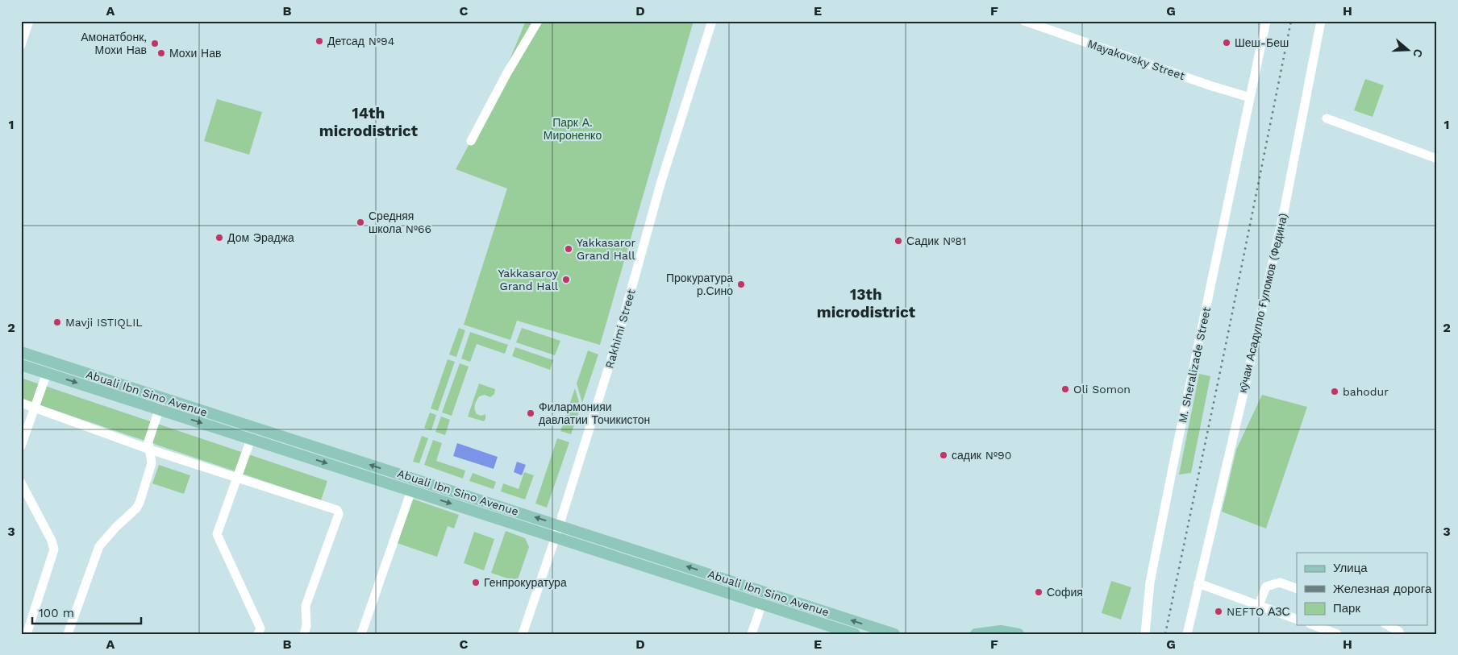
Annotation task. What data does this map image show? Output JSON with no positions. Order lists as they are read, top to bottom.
{
  "streets": {
    "main road": ["Abuali Ibn Sino Avenue"],
    "street": [
      "Mayakovsky Street",
      "кӯчаи Асадулло Ғуломов (Федина)",
      "Rakhimi Street",
      "M. Sheralizade Street"
    ]
  },
  "crossings": [
    ["Mayakovsky Street", "M. Sheralizade Street"],
    ["Rakhimi Street", "Abuali Ibn Sino Avenue"]
  ],
  "districts": ["14th microdistrict", "13th microdistrict"],
  "parks": ["Парк А. Мироненко"],
  "places": [
    "Детсад №94",
    "Шеш-Беш",
    "Амонатбонк, Мохи Нав",
    "Мохи Нав",
    "Средняя школа №66",
    "Дом Эраджа",
    "Садик №81",
    "Yakkasaror Grand Hall",
    "Yakkasaroy Grand Hall",
    "Прокуратура р.Сино",
    "Mavji ISTIQLIL",
    "Oli Somon",
    "bahodur",
    "Филармонияи давлатии Точикистон",
    "садик №90",
    "Генпрокуратура",
    "София",
    "NEFTO АЗС"
  ],
  "legend": ["Улица", "Железная дорога", "Парк"],
  "scale_bar": "100 m",
  "north": "right",
  "grid": {
    "columns": [
      "A",
      "B",
      "C",
      "D",
      "E",
      "F",
      "G",
      "H"
    ],
    "rows": ["1", "2", "3"]
  }
}
